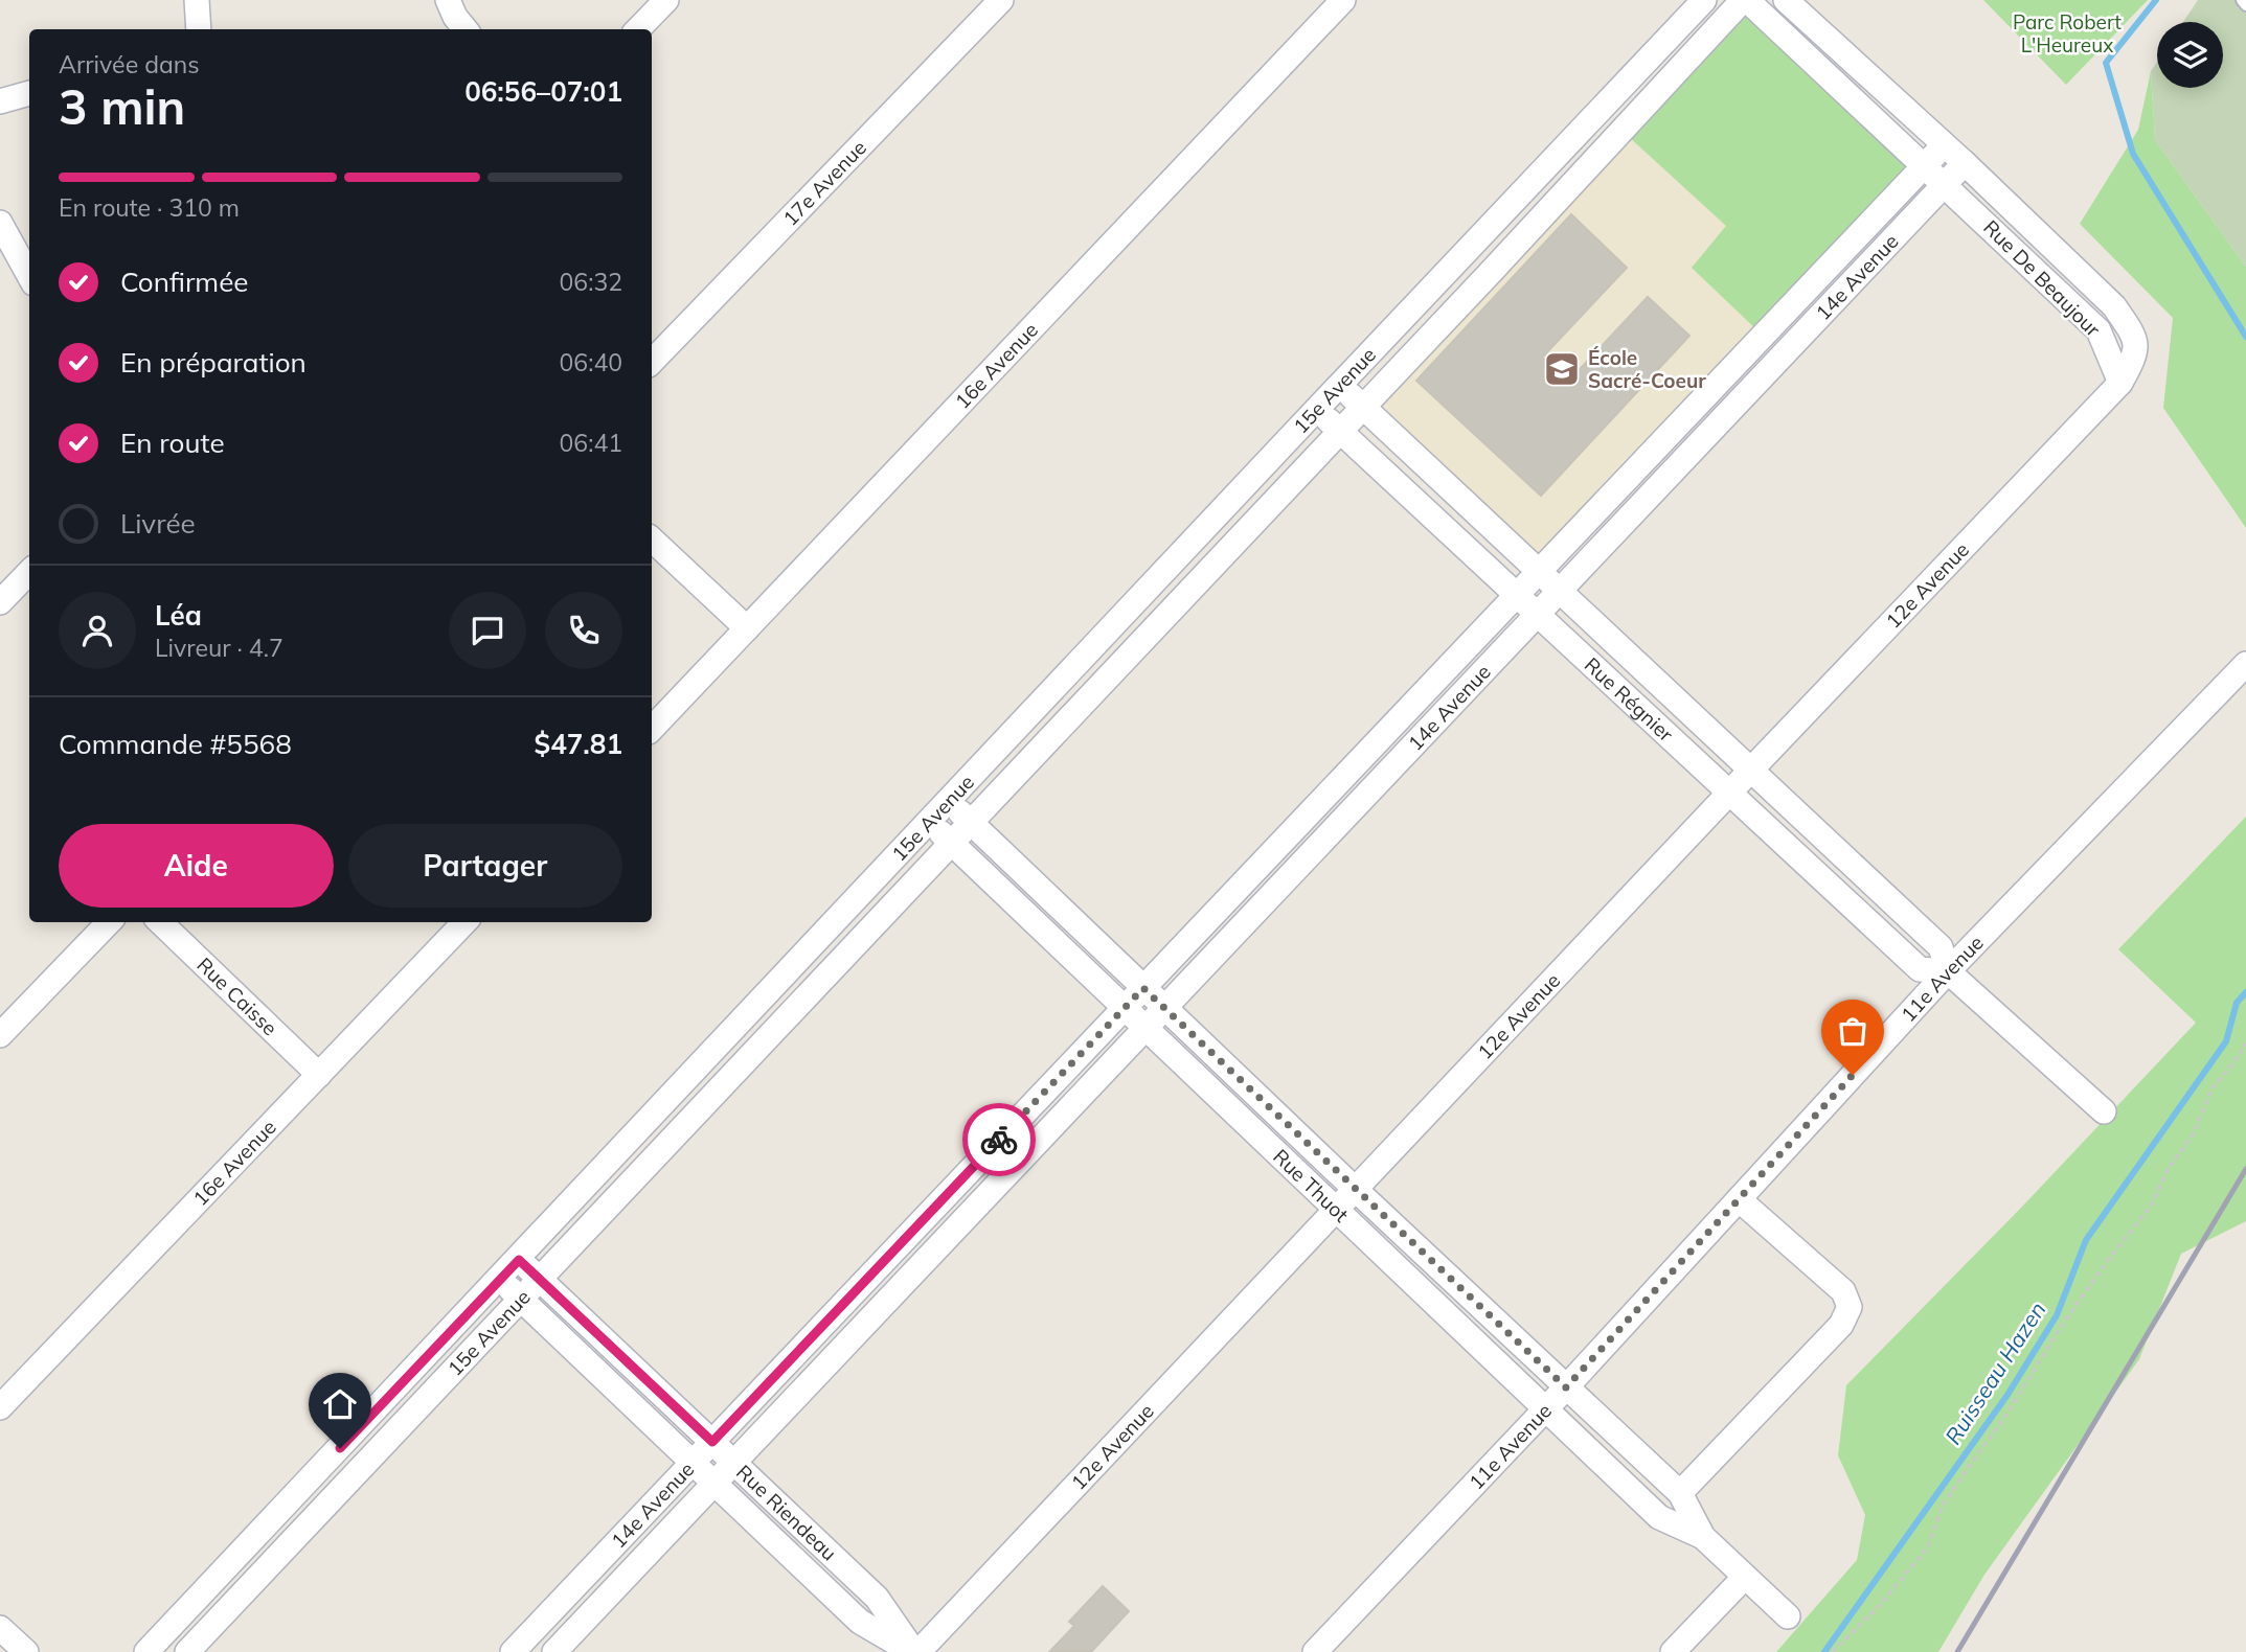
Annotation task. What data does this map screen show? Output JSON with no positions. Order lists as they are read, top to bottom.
{
  "streets": {
    "street": [
      "17e Avenue",
      "14e Avenue",
      "Rue De Beaujour",
      "16e Avenue",
      "15e Avenue",
      "12e Avenue",
      "Rue Régnier",
      "11e Avenue",
      "Rue Caisse",
      "Rue Thuot",
      "Rue Riendeau"
    ]
  },
  "crossings": [
    ["14e Avenue", "Rue De Beaujour"],
    ["14e Avenue", "Rue Régnier"],
    ["14e Avenue", "Rue Thuot"],
    ["14e Avenue", "Rue Riendeau"],
    ["Rue De Beaujour", "15e Avenue"],
    ["Rue De Beaujour", "12e Avenue"],
    ["16e Avenue", "Rue Caisse"],
    ["15e Avenue", "Rue Régnier"],
    ["15e Avenue", "Rue Thuot"],
    ["15e Avenue", "Rue Riendeau"],
    ["12e Avenue", "Rue Régnier"],
    ["12e Avenue", "Rue Thuot"],
    ["12e Avenue", "Rue Riendeau"],
    ["Rue Régnier", "11e Avenue"],
    ["11e Avenue", "Rue Thuot"]
  ],
  "water": ["Ruisseau Hazen"],
  "parks": ["Parc Robert L'Heureux"],
  "places": {
    "school or university": ["École Sacré-Coeur"]
  },
  "page": {
    "heading": ["3 min", "Arrivée dans", "06:56–07:01"],
    "panel": [
      "Léa",
      "Livreur · 4.7",
      "Commande #5568",
      "$47.81"
    ],
    "bar": "En route · 310 m",
    "list": [
      ["Confirmée", "06:32"],
      ["En préparation", "06:40"],
      ["En route", "06:41"],
      "Livrée"
    ],
    "buttons": ["Aide", "Partager"]
  }
}
